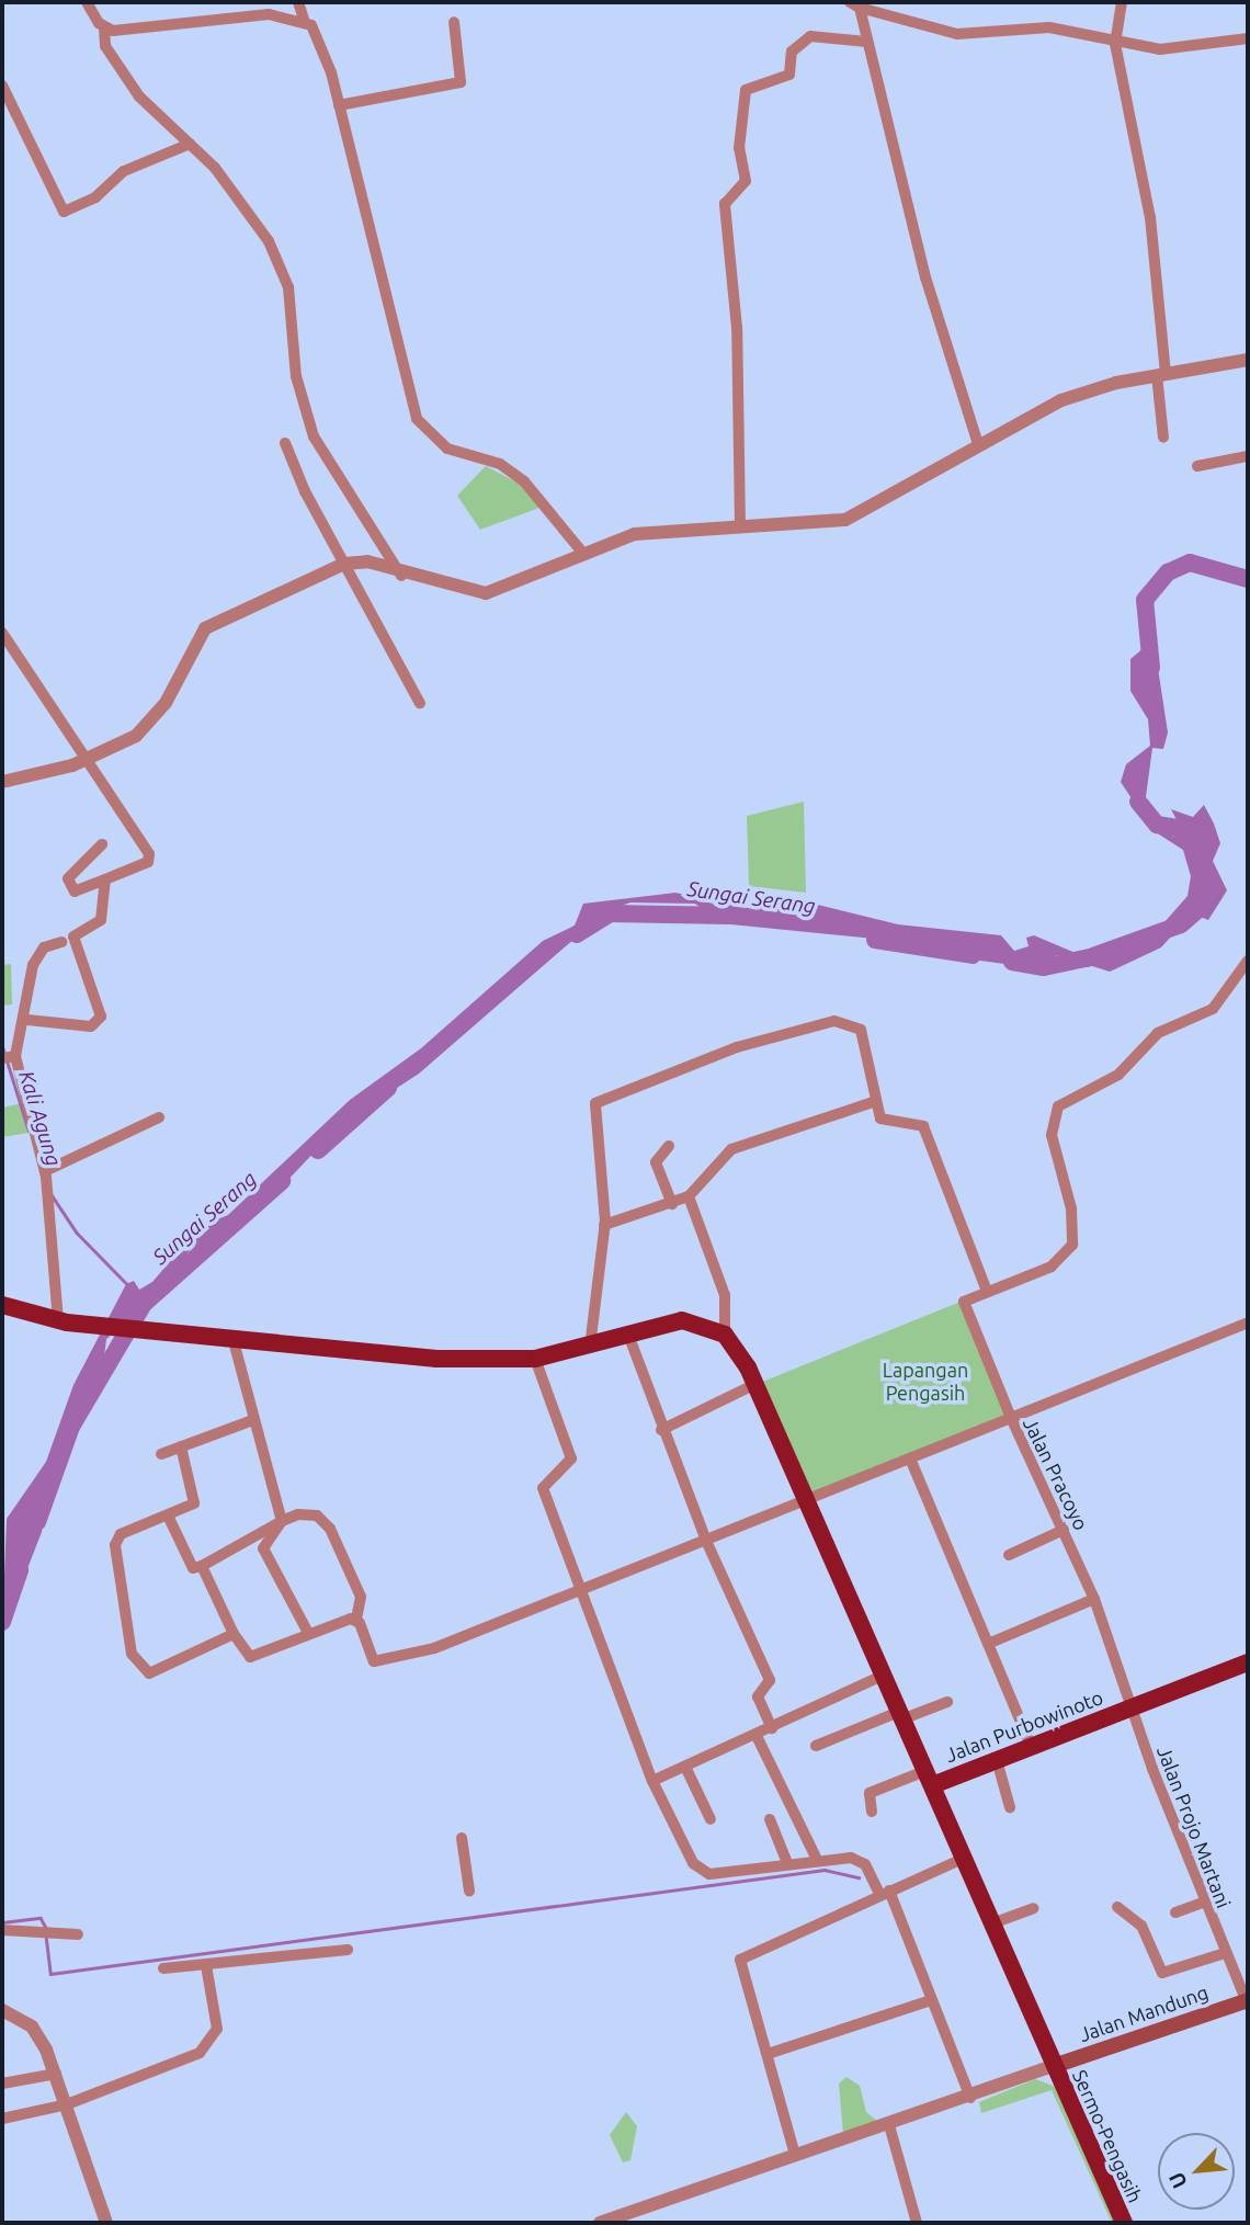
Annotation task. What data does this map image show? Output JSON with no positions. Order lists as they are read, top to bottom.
{
  "streets": {
    "main road": ["Jalan Purbowinoto", "Jalan Mandung", "Sermo-Pengasih"],
    "street": ["Jalan Pracoyo", "Jalan Projo Martani"]
  },
  "crossings": [
    ["Jalan Pracoyo", "Jalan Purbowinoto"],
    ["Jalan Pracoyo", "Jalan Projo Martani"],
    ["Jalan Pracoyo", "Sermo-Pengasih"],
    ["Jalan Purbowinoto", "Jalan Projo Martani"],
    ["Jalan Purbowinoto", "Sermo-Pengasih"],
    ["Jalan Projo Martani", "Jalan Mandung"],
    ["Jalan Mandung", "Sermo-Pengasih"]
  ],
  "water": ["Sungai Serang", "Kali Agung"],
  "parks": ["Lapangan Pengasih"],
  "north": "bottom left"
}
